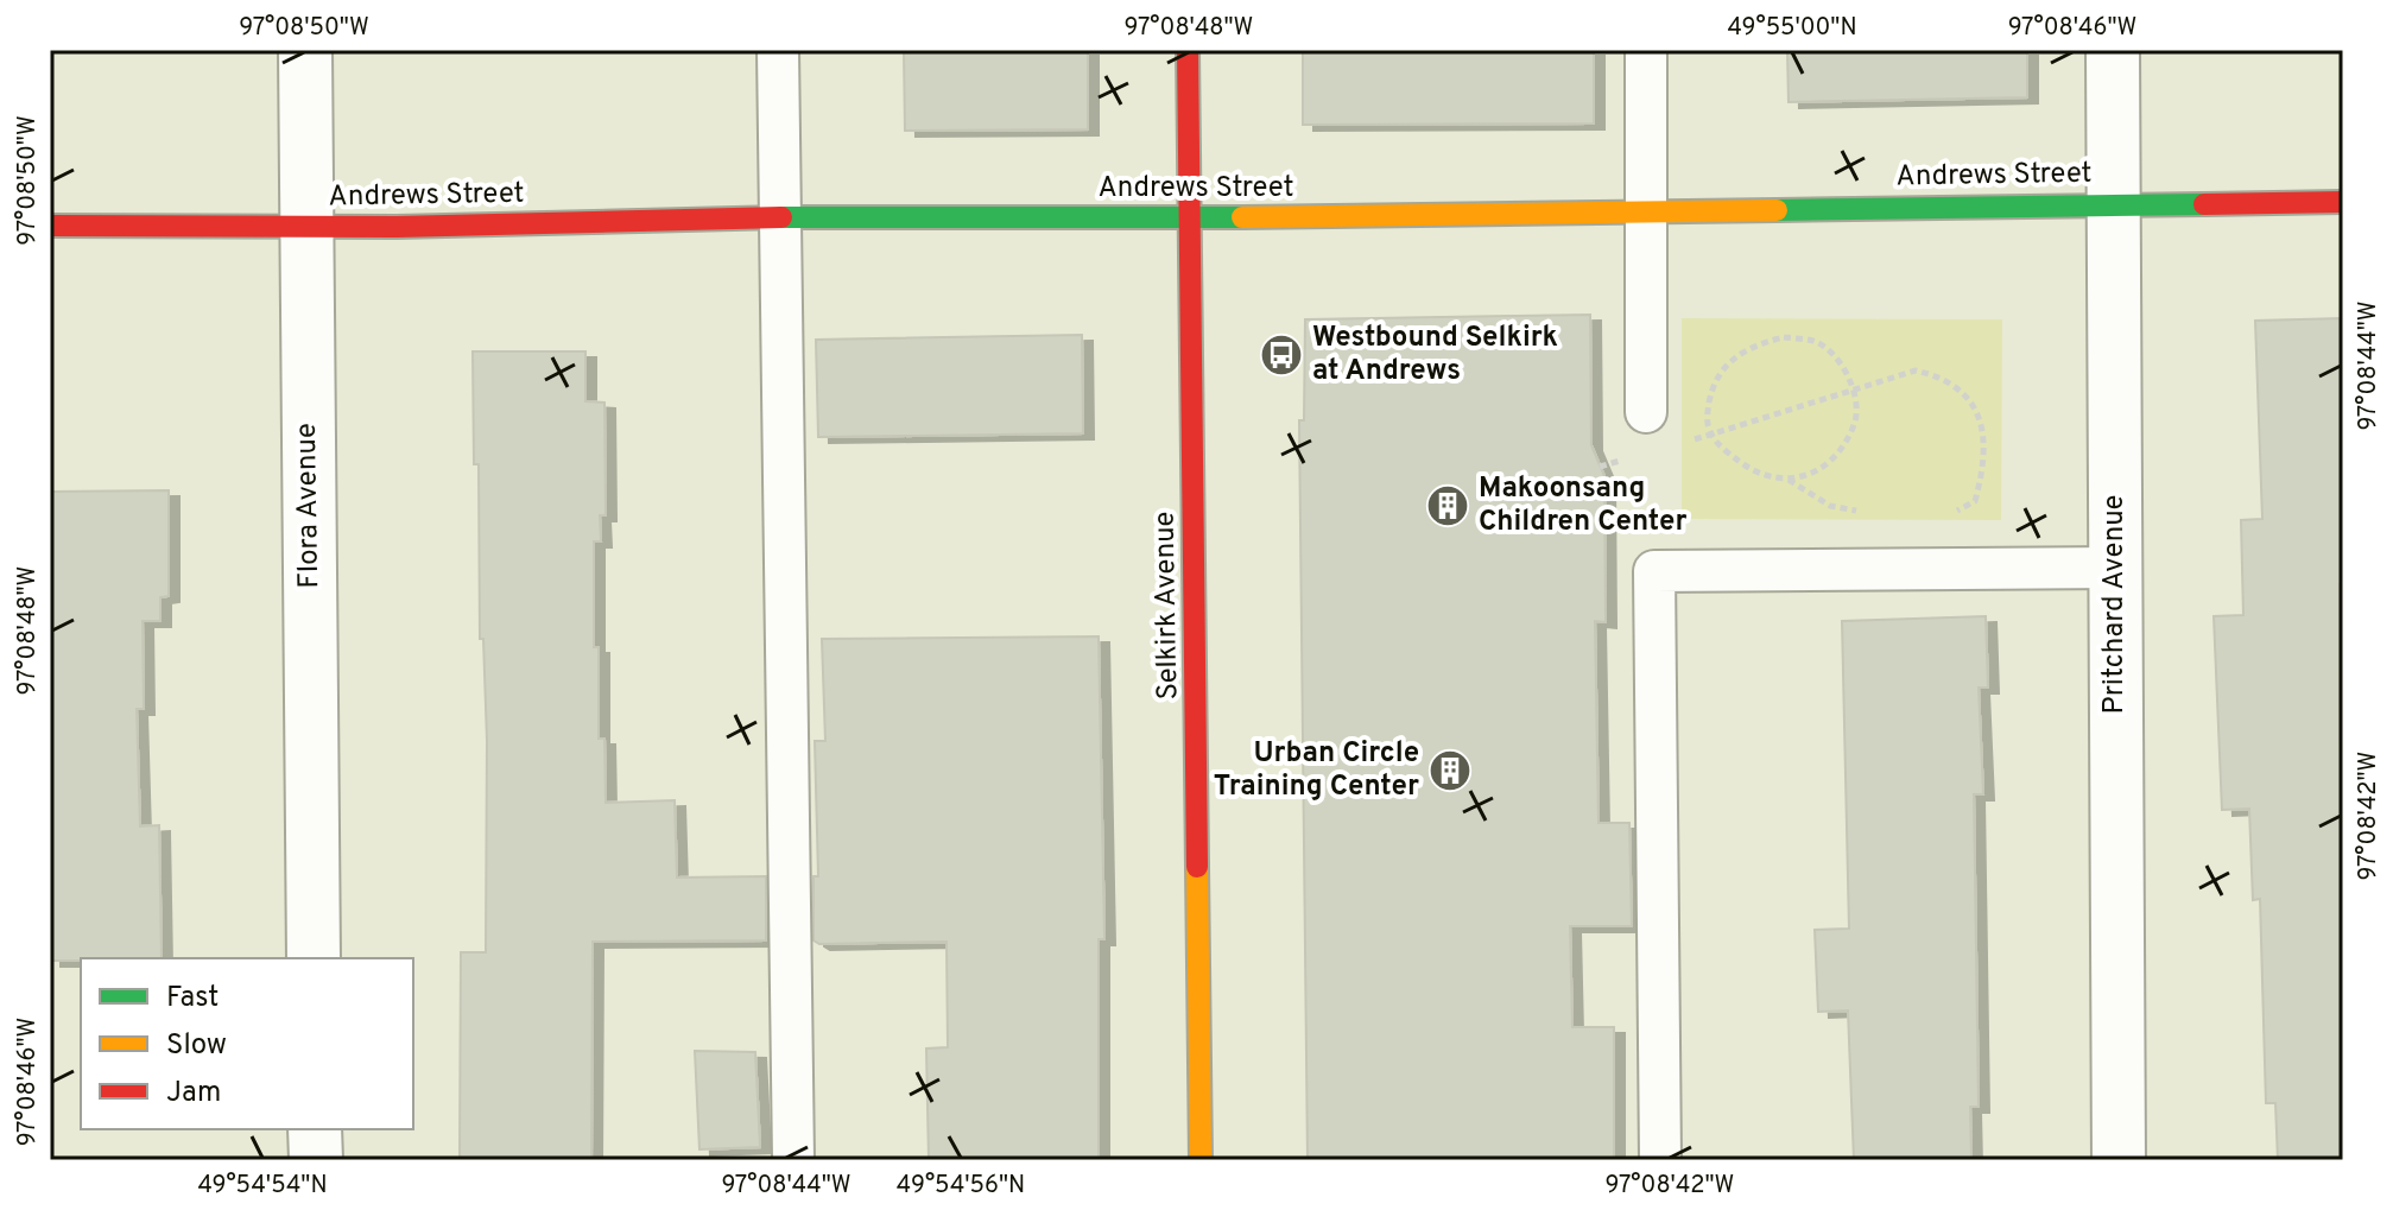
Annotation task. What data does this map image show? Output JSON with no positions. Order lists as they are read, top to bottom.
{
  "streets": {
    "street": [
      "Andrews Street",
      "Flora Avenue",
      "Pritchard Avenue",
      "Selkirk Avenue"
    ]
  },
  "crossings": [
    ["Andrews Street", "Flora Avenue"],
    ["Andrews Street", "Pritchard Avenue"],
    ["Andrews Street", "Selkirk Avenue"]
  ],
  "places": {
    "bus stop": ["Westbound Selkirk at Andrews"],
    "building": ["Makoonsang Children Center", "Urban Circle Training Center"]
  },
  "legend": ["Fast", "Slow", "Jam"],
  "coordinates": [
    "97°08'50\"W",
    "97°08'48\"W",
    "49°55'00\"N",
    "97°08'46\"W",
    "97°08'44\"W",
    "97°08'42\"W",
    "49°54'54\"N",
    "49°54'56\"N"
  ]
}
